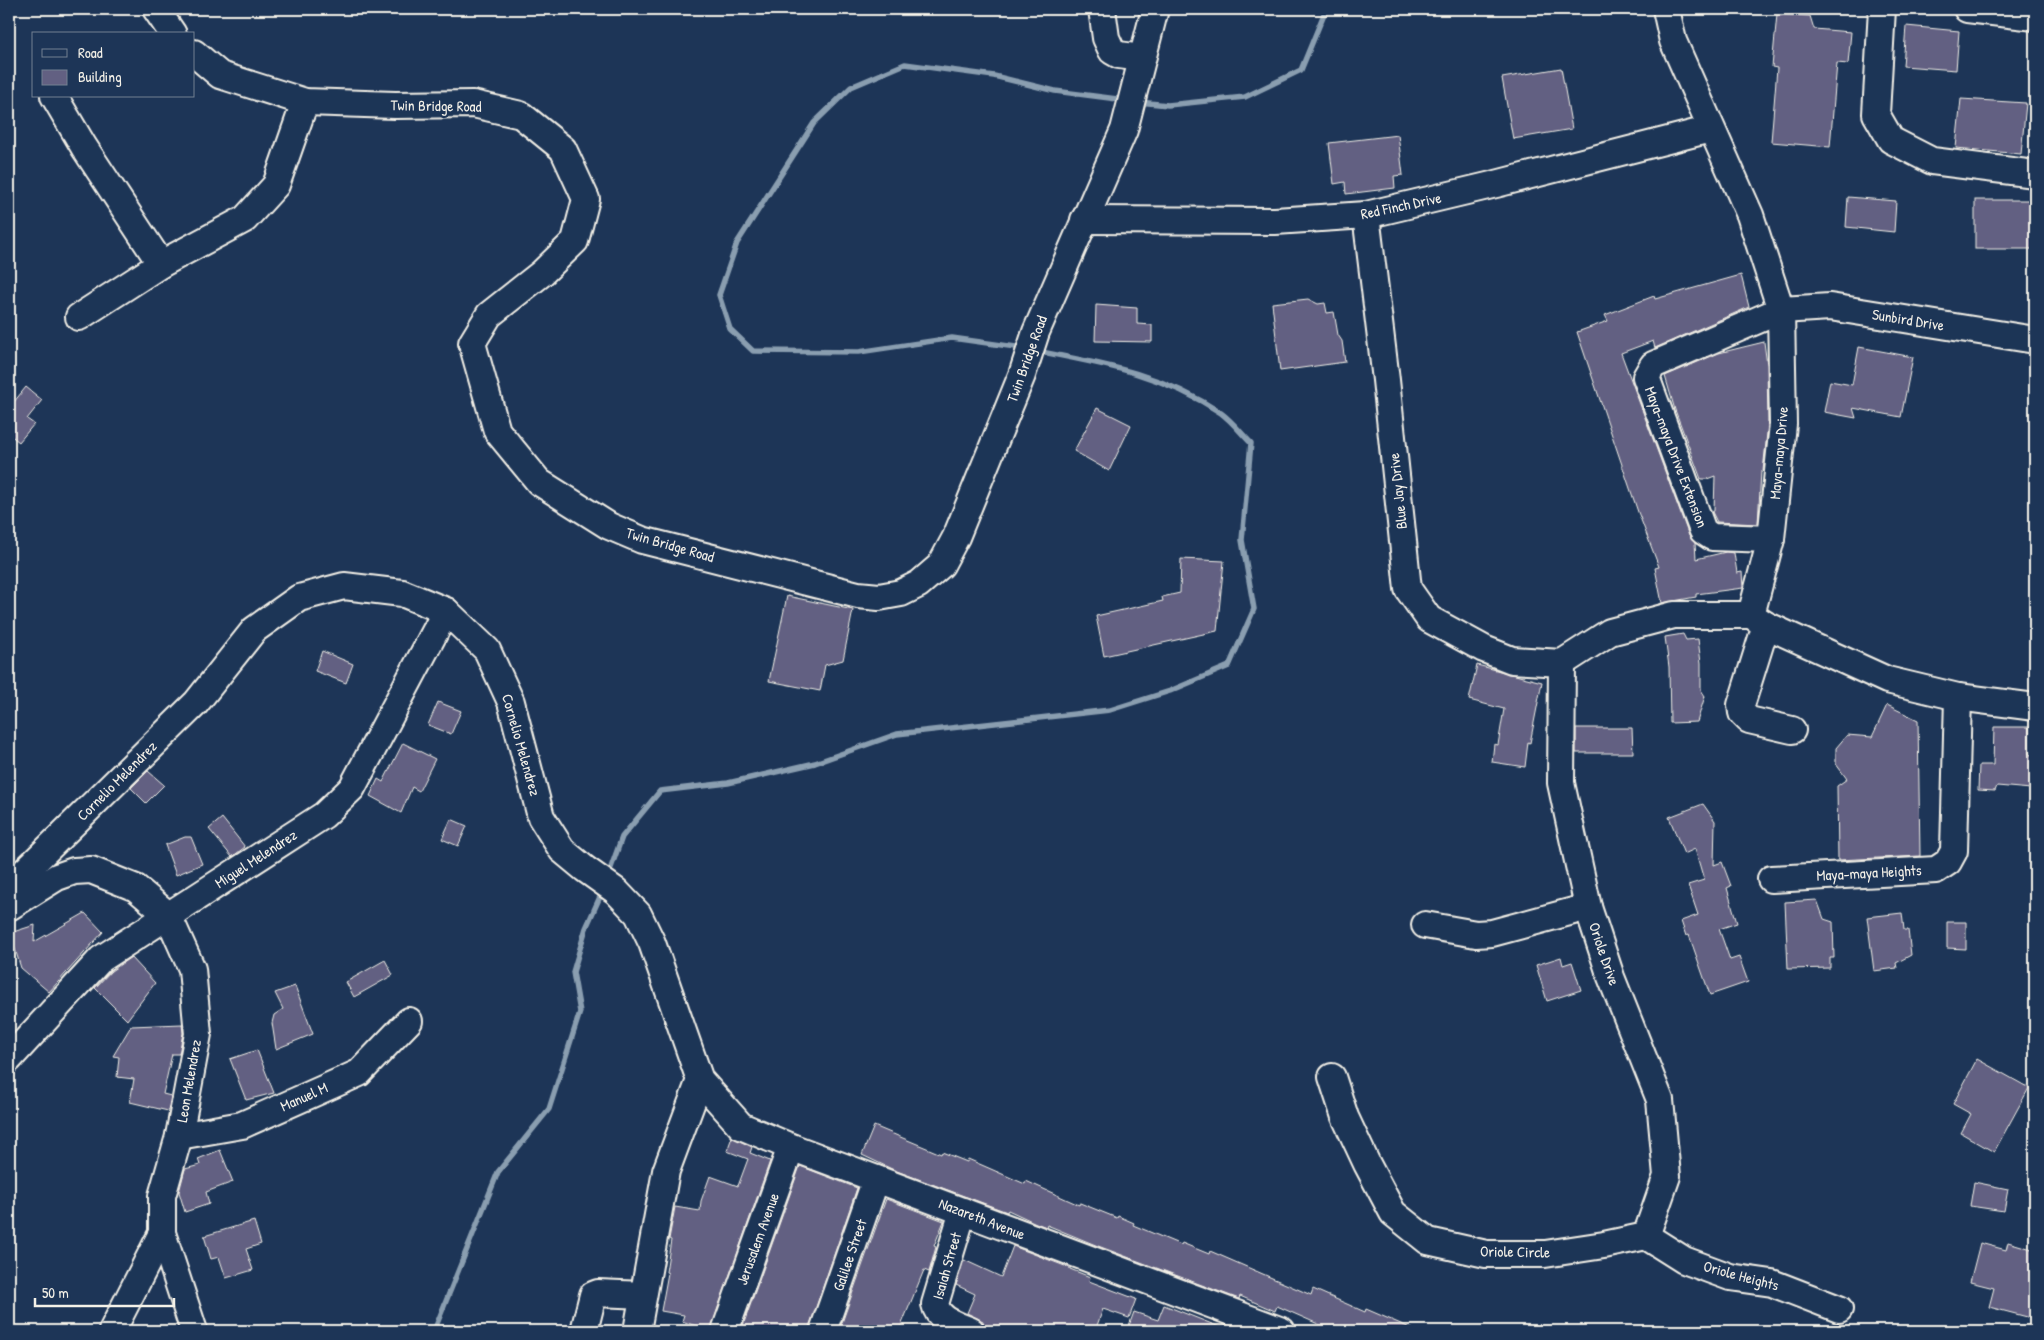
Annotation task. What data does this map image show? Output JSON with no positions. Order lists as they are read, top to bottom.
{
  "streets": {
    "street": [
      "Twin Bridge Road",
      "Red Finch Drive",
      "Sunbird Drive",
      "Maya-maya Drive",
      "Maya-maya Drive Extension",
      "Blue Jay Drive",
      "Cornelio Melendrez",
      "Miguel Melendrez",
      "Maya-maya Heights",
      "Oriole Drive",
      "Leon Melendrez",
      "Manuel M",
      "Nazareth Avenue",
      "Jerusalem Avenue",
      "Oriole Circle",
      "Galilee Street",
      "Isaiah Street",
      "Oriole Heights"
    ]
  },
  "crossings": [
    ["Twin Bridge Road", "Red Finch Drive"],
    ["Red Finch Drive", "Maya-maya Drive"],
    ["Red Finch Drive", "Blue Jay Drive"],
    ["Sunbird Drive", "Maya-maya Drive"],
    ["Sunbird Drive", "Maya-maya Drive Extension"],
    ["Maya-maya Drive", "Maya-maya Drive Extension"],
    ["Blue Jay Drive", "Oriole Drive"],
    ["Cornelio Melendrez", "Miguel Melendrez"],
    ["Cornelio Melendrez", "Nazareth Avenue"],
    ["Miguel Melendrez", "Leon Melendrez"],
    ["Oriole Drive", "Oriole Circle"],
    ["Oriole Drive", "Oriole Heights"],
    ["Leon Melendrez", "Manuel M"],
    ["Nazareth Avenue", "Jerusalem Avenue"],
    ["Nazareth Avenue", "Galilee Street"],
    ["Nazareth Avenue", "Isaiah Street"],
    ["Oriole Circle", "Oriole Heights"]
  ],
  "legend": ["Road", "Building"],
  "scale_bar": "50 m"
}
